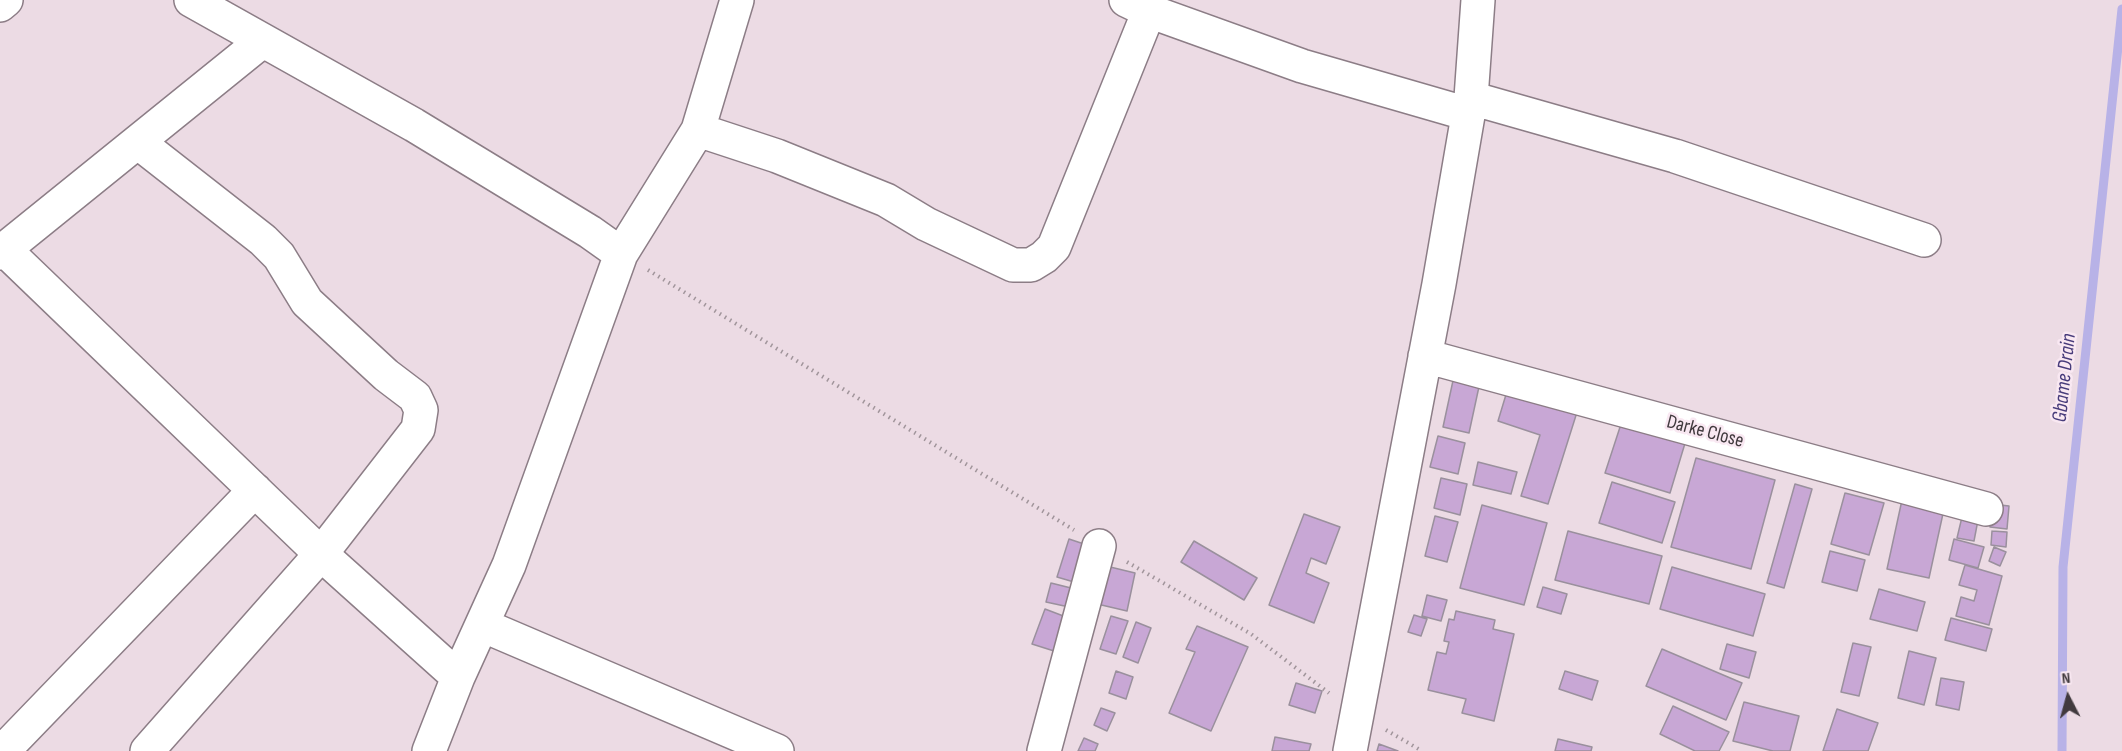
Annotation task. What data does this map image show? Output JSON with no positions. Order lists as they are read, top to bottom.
{
  "streets": {
    "street": ["Darke Close"]
  },
  "water": ["Gbame Drain"],
  "north": "top"
}
